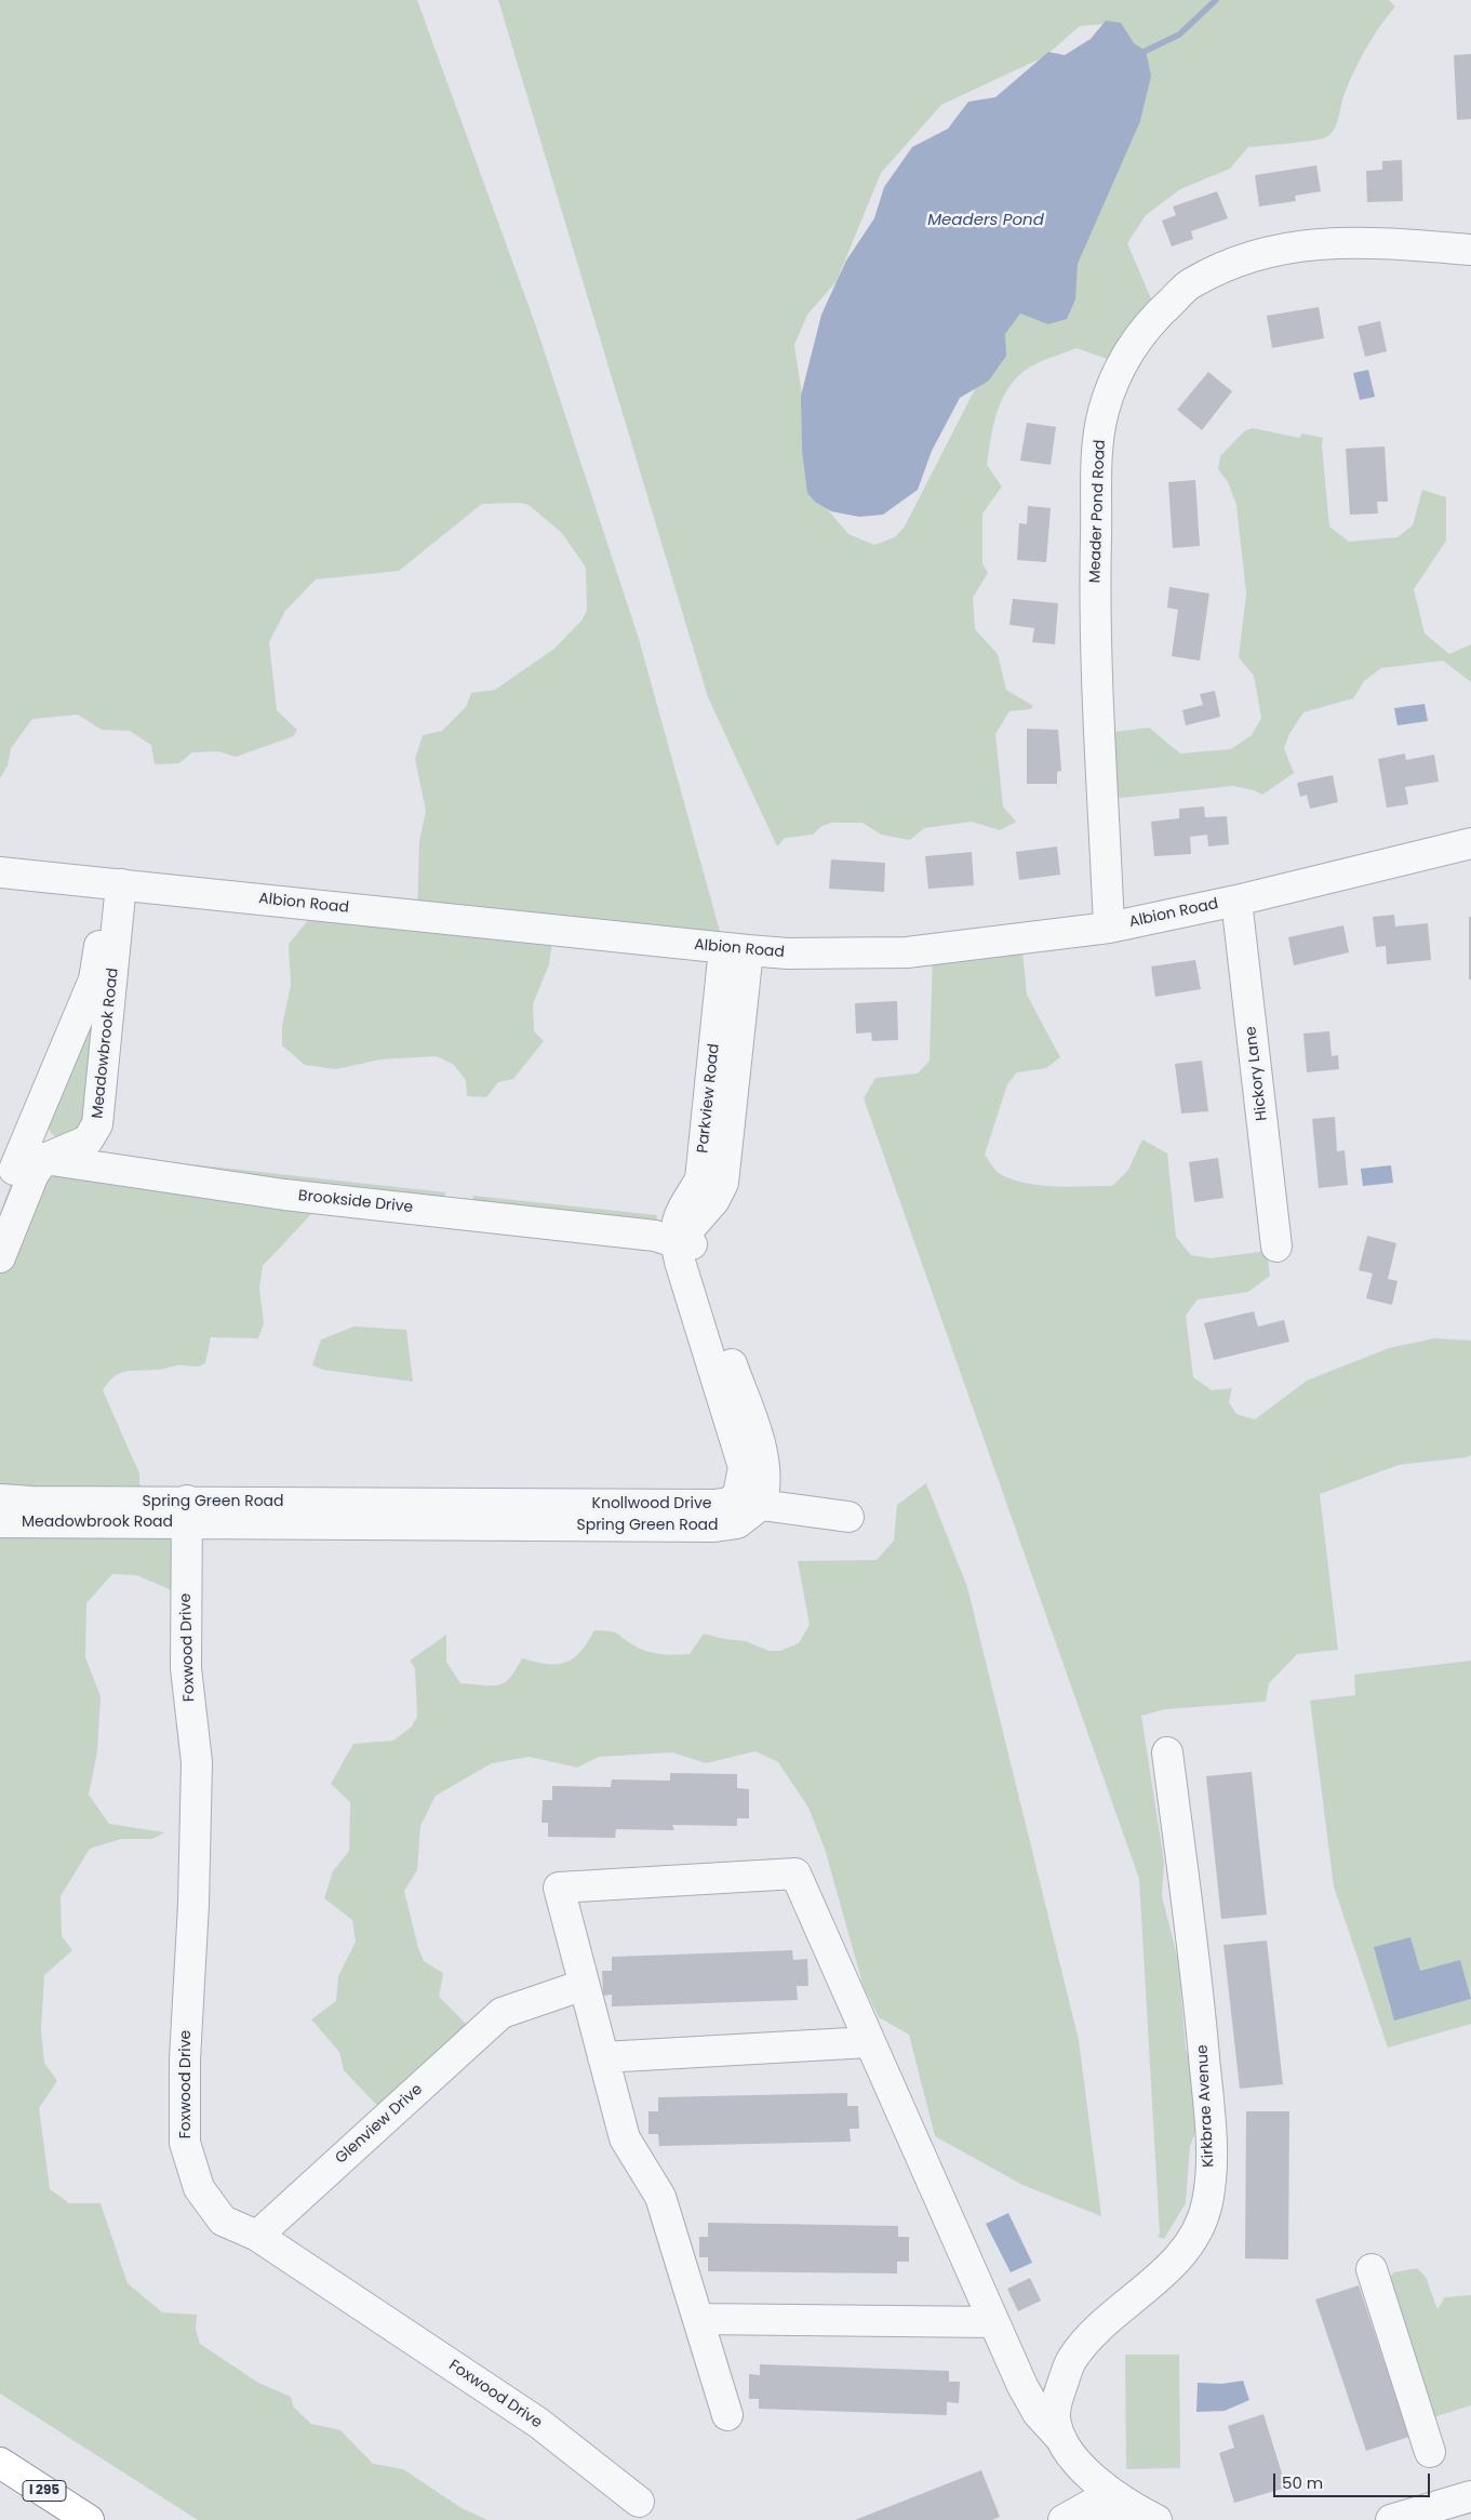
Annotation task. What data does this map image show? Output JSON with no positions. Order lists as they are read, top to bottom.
{
  "streets": {
    "highway": ["I 295"],
    "street": [
      "Meader Pond Road",
      "Albion Road",
      "Meadowbrook Road",
      "Hickory Lane",
      "Parkview Road",
      "Brookside Drive",
      "Spring Green Road",
      "Knollwood Drive",
      "Foxwood Drive",
      "Kirkbrae Avenue",
      "Glenview Drive"
    ]
  },
  "crossings": [
    ["Meader Pond Road", "Albion Road"],
    ["Albion Road", "Meadowbrook Road"],
    ["Albion Road", "Hickory Lane"],
    ["Albion Road", "Parkview Road"],
    ["Meadowbrook Road", "Brookside Drive"],
    ["Meadowbrook Road", "Spring Green Road"],
    ["Meadowbrook Road", "Foxwood Drive"],
    ["Parkview Road", "Brookside Drive"],
    ["Parkview Road", "Knollwood Drive"],
    ["Brookside Drive", "Knollwood Drive"],
    ["Spring Green Road", "Knollwood Drive"],
    ["Spring Green Road", "Foxwood Drive"],
    ["Foxwood Drive", "Glenview Drive"]
  ],
  "water": ["Meaders Pond"],
  "scale_bar": "50 m"
}
